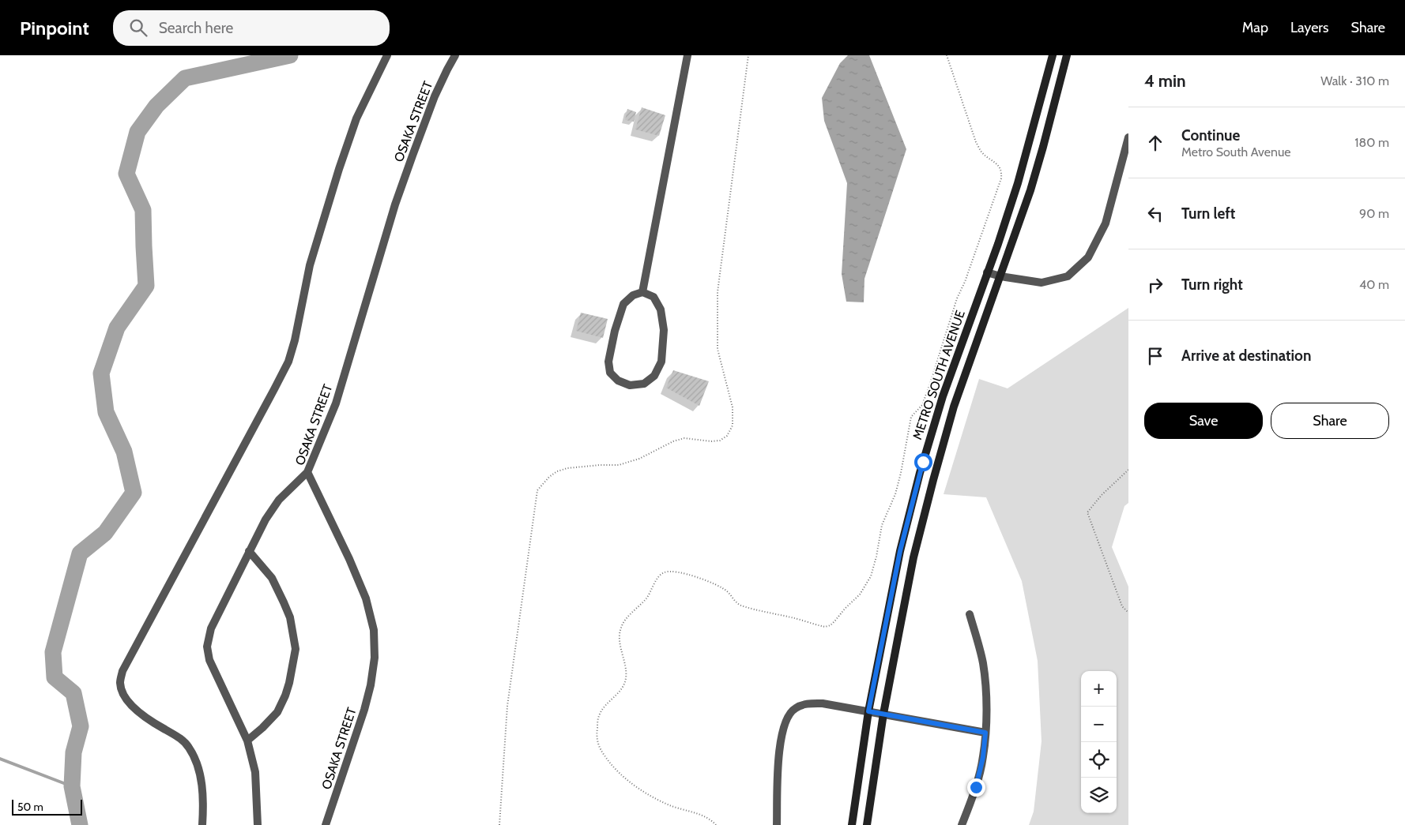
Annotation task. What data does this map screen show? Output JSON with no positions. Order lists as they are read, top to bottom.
{
  "streets": {
    "street": ["OSAKA STREET", "METRO SOUTH AVENUE"]
  },
  "scale_bar": "50 m",
  "page": {
    "header": "Pinpoint",
    "search": "Search here",
    "nav": ["Map", "Layers", "Share"],
    "heading": ["4 min", "Walk · 310 m"],
    "list": [
      ["Continue", "Metro South Avenue", "180 m"],
      ["Turn left", "90 m"],
      ["Turn right", "40 m"],
      "Arrive at destination"
    ],
    "buttons": ["Save", "Share"],
    "map_buttons": ["+", "−"],
    "scale": "50 m"
  }
}
